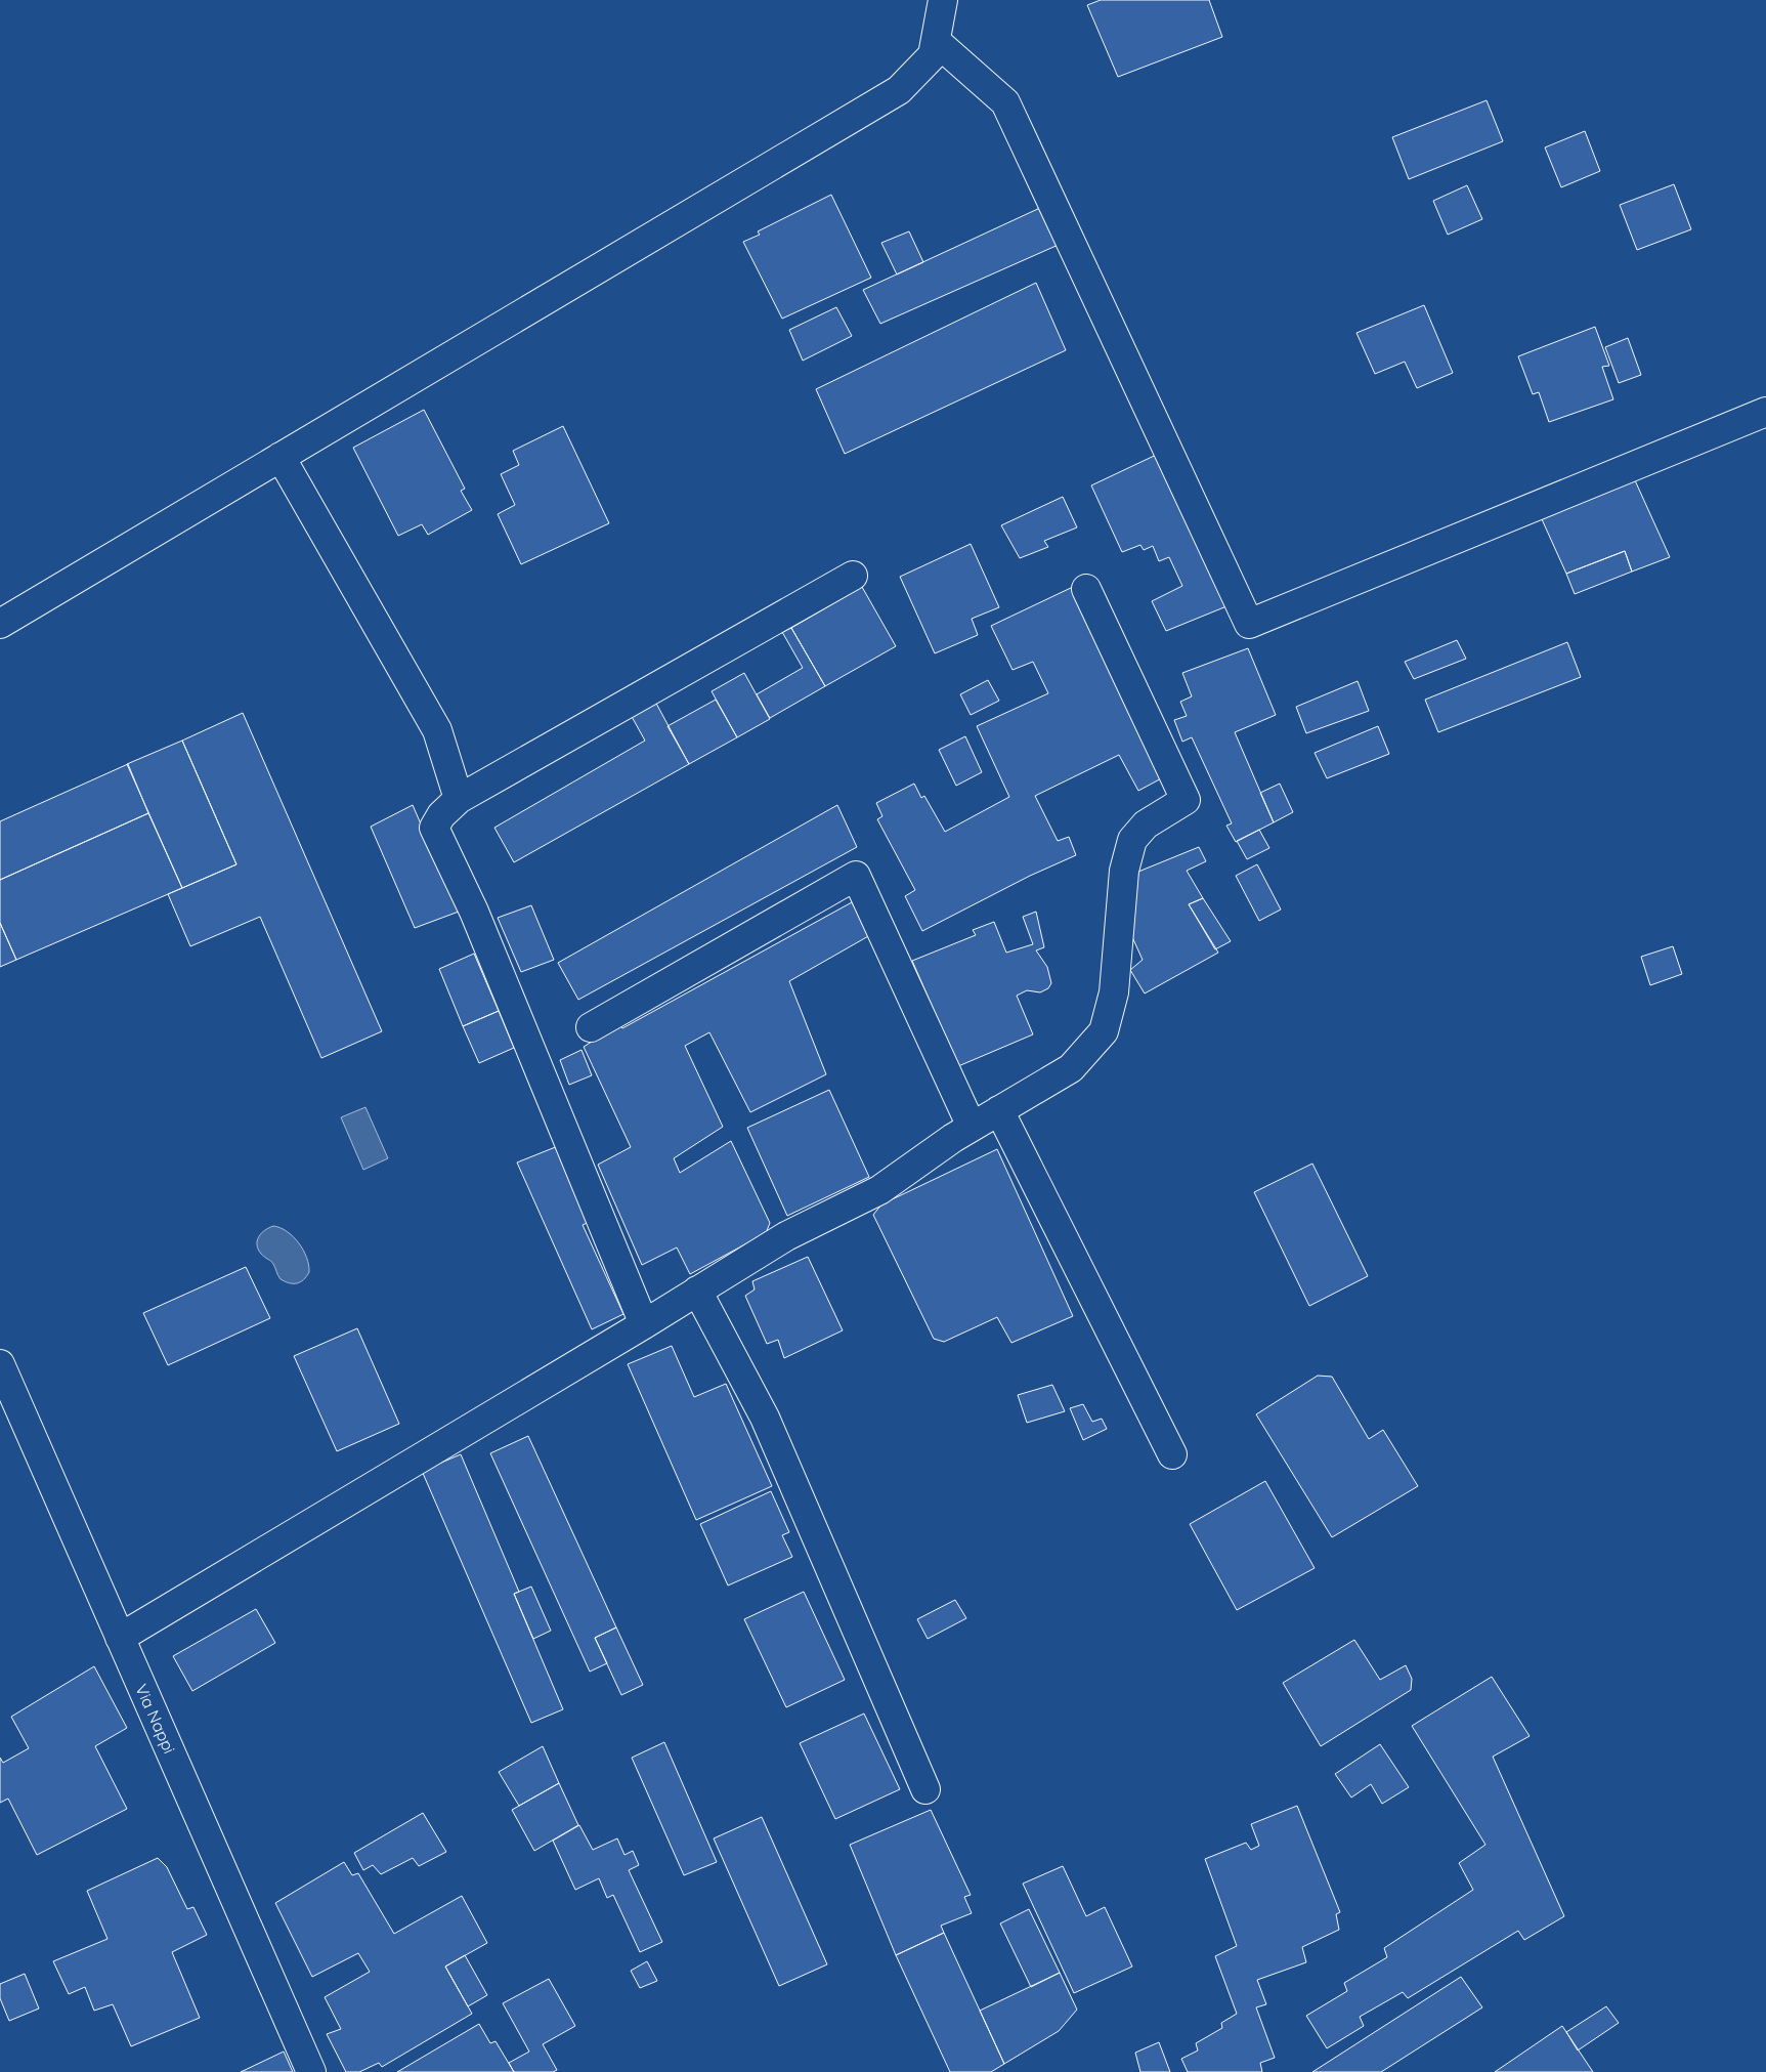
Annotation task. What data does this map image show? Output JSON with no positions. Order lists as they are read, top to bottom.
{
  "streets": {
    "street": ["Via Nappi"]
  }
}
